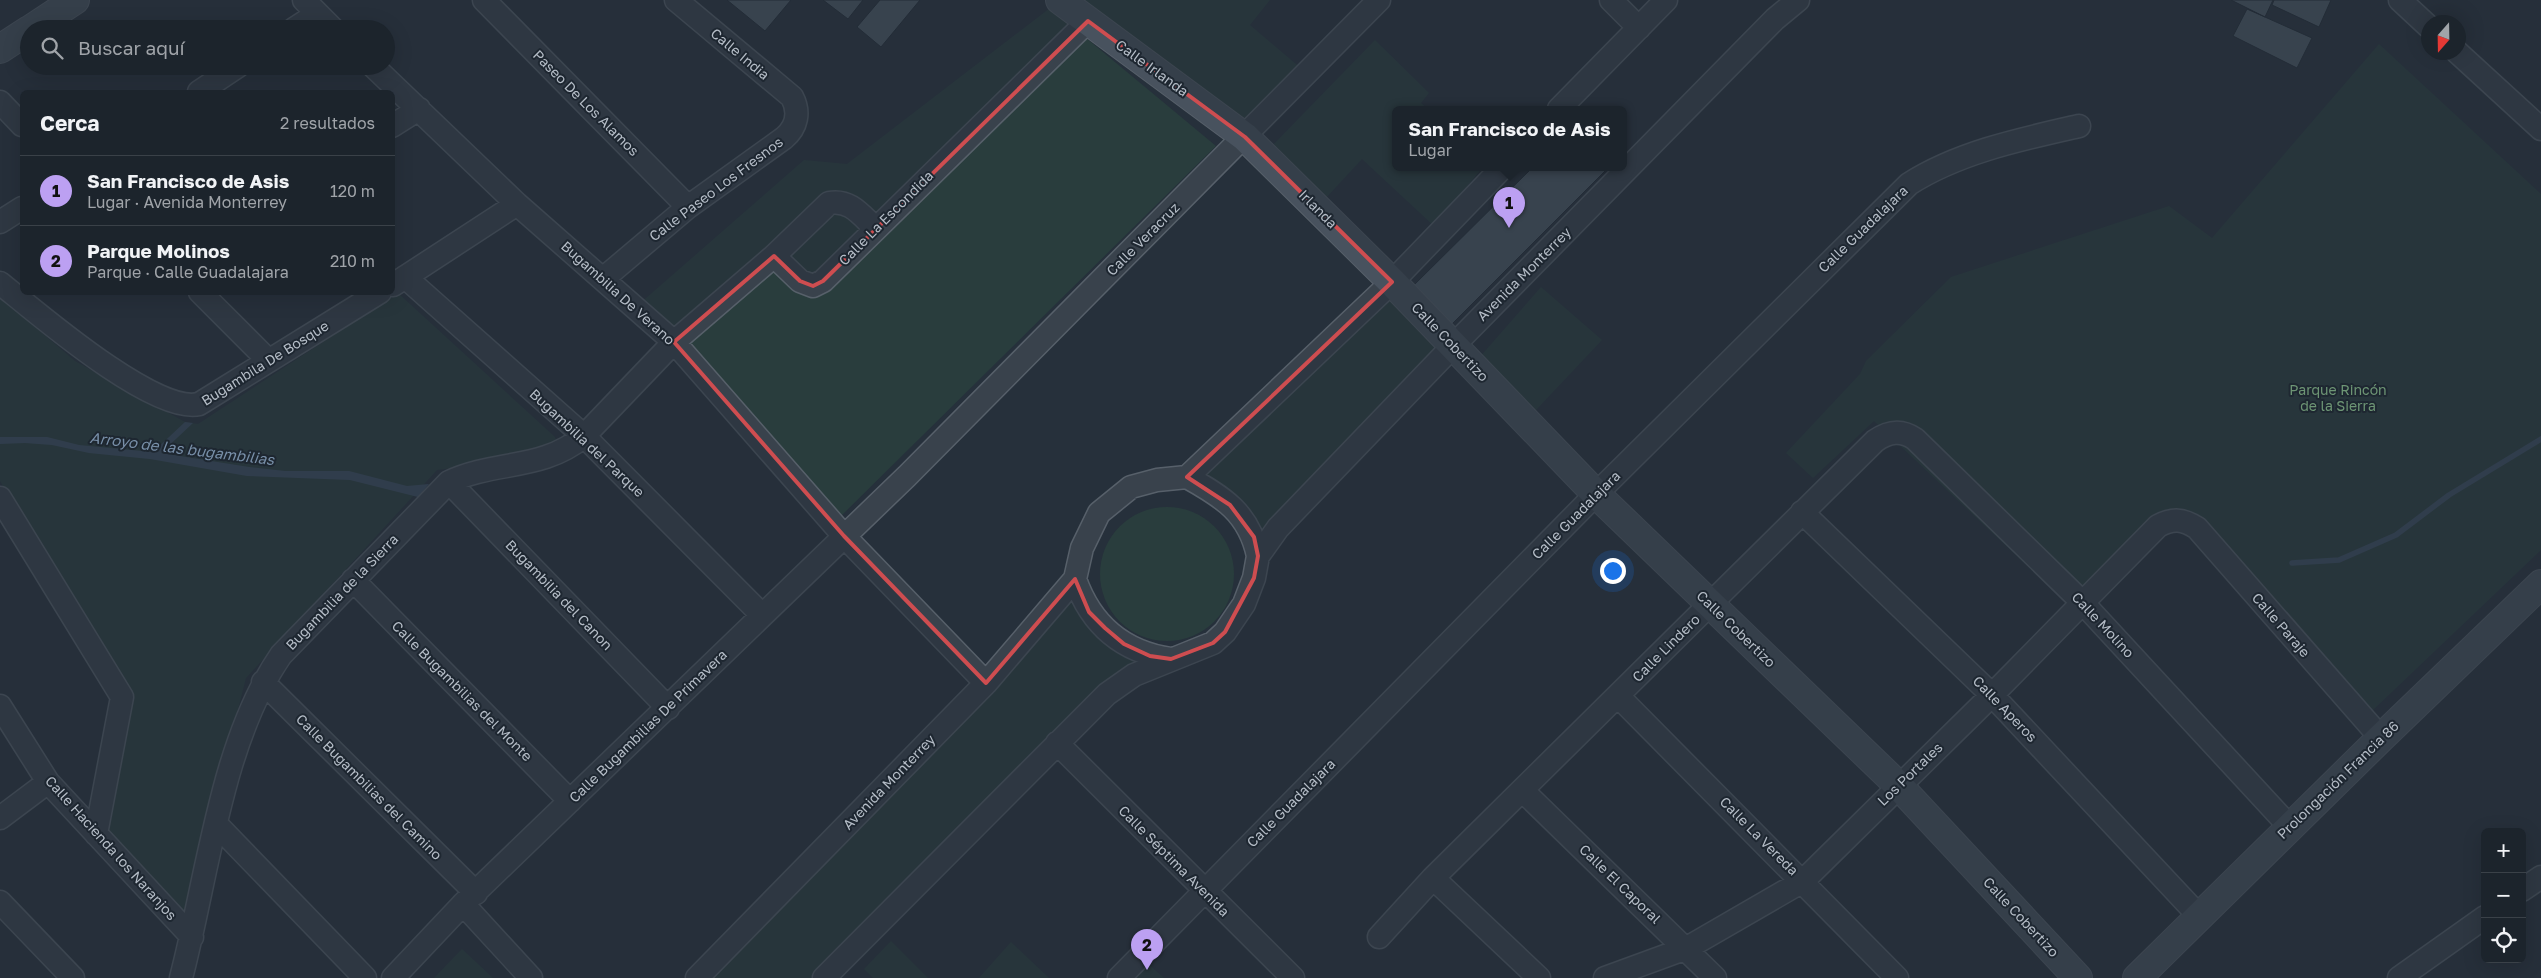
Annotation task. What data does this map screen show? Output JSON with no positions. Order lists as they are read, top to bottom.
{
  "streets": {
    "street": [
      "Calle India",
      "Calle Irlanda",
      "Paseo De Los Alamos",
      "Calle Paseo Los Fresnos",
      "Irlanda",
      "Calle La Escondida",
      "Calle Guadalajara",
      "Calle Veracruz",
      "Avenida Monterrey",
      "Bugambilia De Verano",
      "Calle Cobertizo",
      "Bugambila De Bosque",
      "Bugambilia del Parque",
      "Bugambilia de la Sierra",
      "Bugambilia del Canon",
      "Calle Molino",
      "Calle Paraje",
      "Calle Lindero",
      "Calle Bugambilias del Monte",
      "Calle Aperos",
      "Calle Bugambilias De Primavera",
      "Los Portales",
      "Prolongación Francia 86",
      "Calle Bugambilias del Camino",
      "Calle La Vereda",
      "Calle Hacienda los Naranjos",
      "Calle Séptima Avenida",
      "Calle El Caporal"
    ]
  },
  "crossings": [
    ["Calle India", "Calle Paseo Los Fresnos"],
    ["Calle Irlanda", "Irlanda"],
    ["Calle Irlanda", "Calle La Escondida"],
    ["Calle Irlanda", "Calle Veracruz"],
    ["Paseo De Los Alamos", "Calle Paseo Los Fresnos"],
    ["Calle Paseo Los Fresnos", "Bugambilia De Verano"],
    ["Irlanda", "Calle Veracruz"],
    ["Irlanda", "Calle Cobertizo"],
    ["Calle Guadalajara", "Calle Cobertizo"],
    ["Calle Guadalajara", "Calle Séptima Avenida"],
    ["Calle Veracruz", "Calle Bugambilias De Primavera"],
    ["Avenida Monterrey", "Calle Cobertizo"],
    ["Avenida Monterrey", "Calle Séptima Avenida"],
    ["Bugambilia De Verano", "Bugambilia de la Sierra"],
    ["Bugambilia De Verano", "Calle Bugambilias De Primavera"],
    ["Calle Cobertizo", "Calle Lindero"],
    ["Calle Cobertizo", "Los Portales"],
    ["Bugambilia del Parque", "Bugambilia de la Sierra"],
    ["Bugambilia del Parque", "Calle Bugambilias De Primavera"],
    ["Bugambilia de la Sierra", "Bugambilia del Canon"],
    ["Bugambilia de la Sierra", "Calle Bugambilias del Monte"],
    ["Bugambilia de la Sierra", "Calle Bugambilias del Camino"],
    ["Bugambilia de la Sierra", "Calle Hacienda los Naranjos"],
    ["Bugambilia del Canon", "Calle Bugambilias De Primavera"],
    ["Calle Molino", "Calle Lindero"],
    ["Calle Molino", "Los Portales"],
    ["Calle Molino", "Prolongación Francia 86"],
    ["Calle Paraje", "Los Portales"],
    ["Calle Paraje", "Prolongación Francia 86"],
    ["Calle Lindero", "Calle Aperos"],
    ["Calle Lindero", "Calle La Vereda"],
    ["Calle Lindero", "Calle El Caporal"],
    ["Calle Bugambilias del Monte", "Calle Bugambilias De Primavera"],
    ["Calle Aperos", "Los Portales"],
    ["Calle Aperos", "Prolongación Francia 86"],
    ["Calle Bugambilias De Primavera", "Calle Bugambilias del Camino"],
    ["Los Portales", "Calle La Vereda"],
    ["Los Portales", "Calle El Caporal"]
  ],
  "water": ["Arroyo de las bugambilias"],
  "parks": ["Parque Rincón de la Sierra"],
  "north": "bottom",
  "page": {
    "search": "Buscar aquí",
    "heading": ["Cerca", "2 resultados"],
    "popup": ["San Francisco de Asis", "Lugar"],
    "list": [
      {
        "mark": "1",
        "name": "San Francisco de Asis",
        "note": "Lugar · Avenida Monterrey",
        "value": "120 m"
      },
      {
        "mark": "2",
        "name": "Parque Molinos",
        "note": "Parque · Calle Guadalajara",
        "value": "210 m"
      }
    ],
    "pins": ["1", "2"],
    "map_buttons": ["+", "−"]
  }
}
